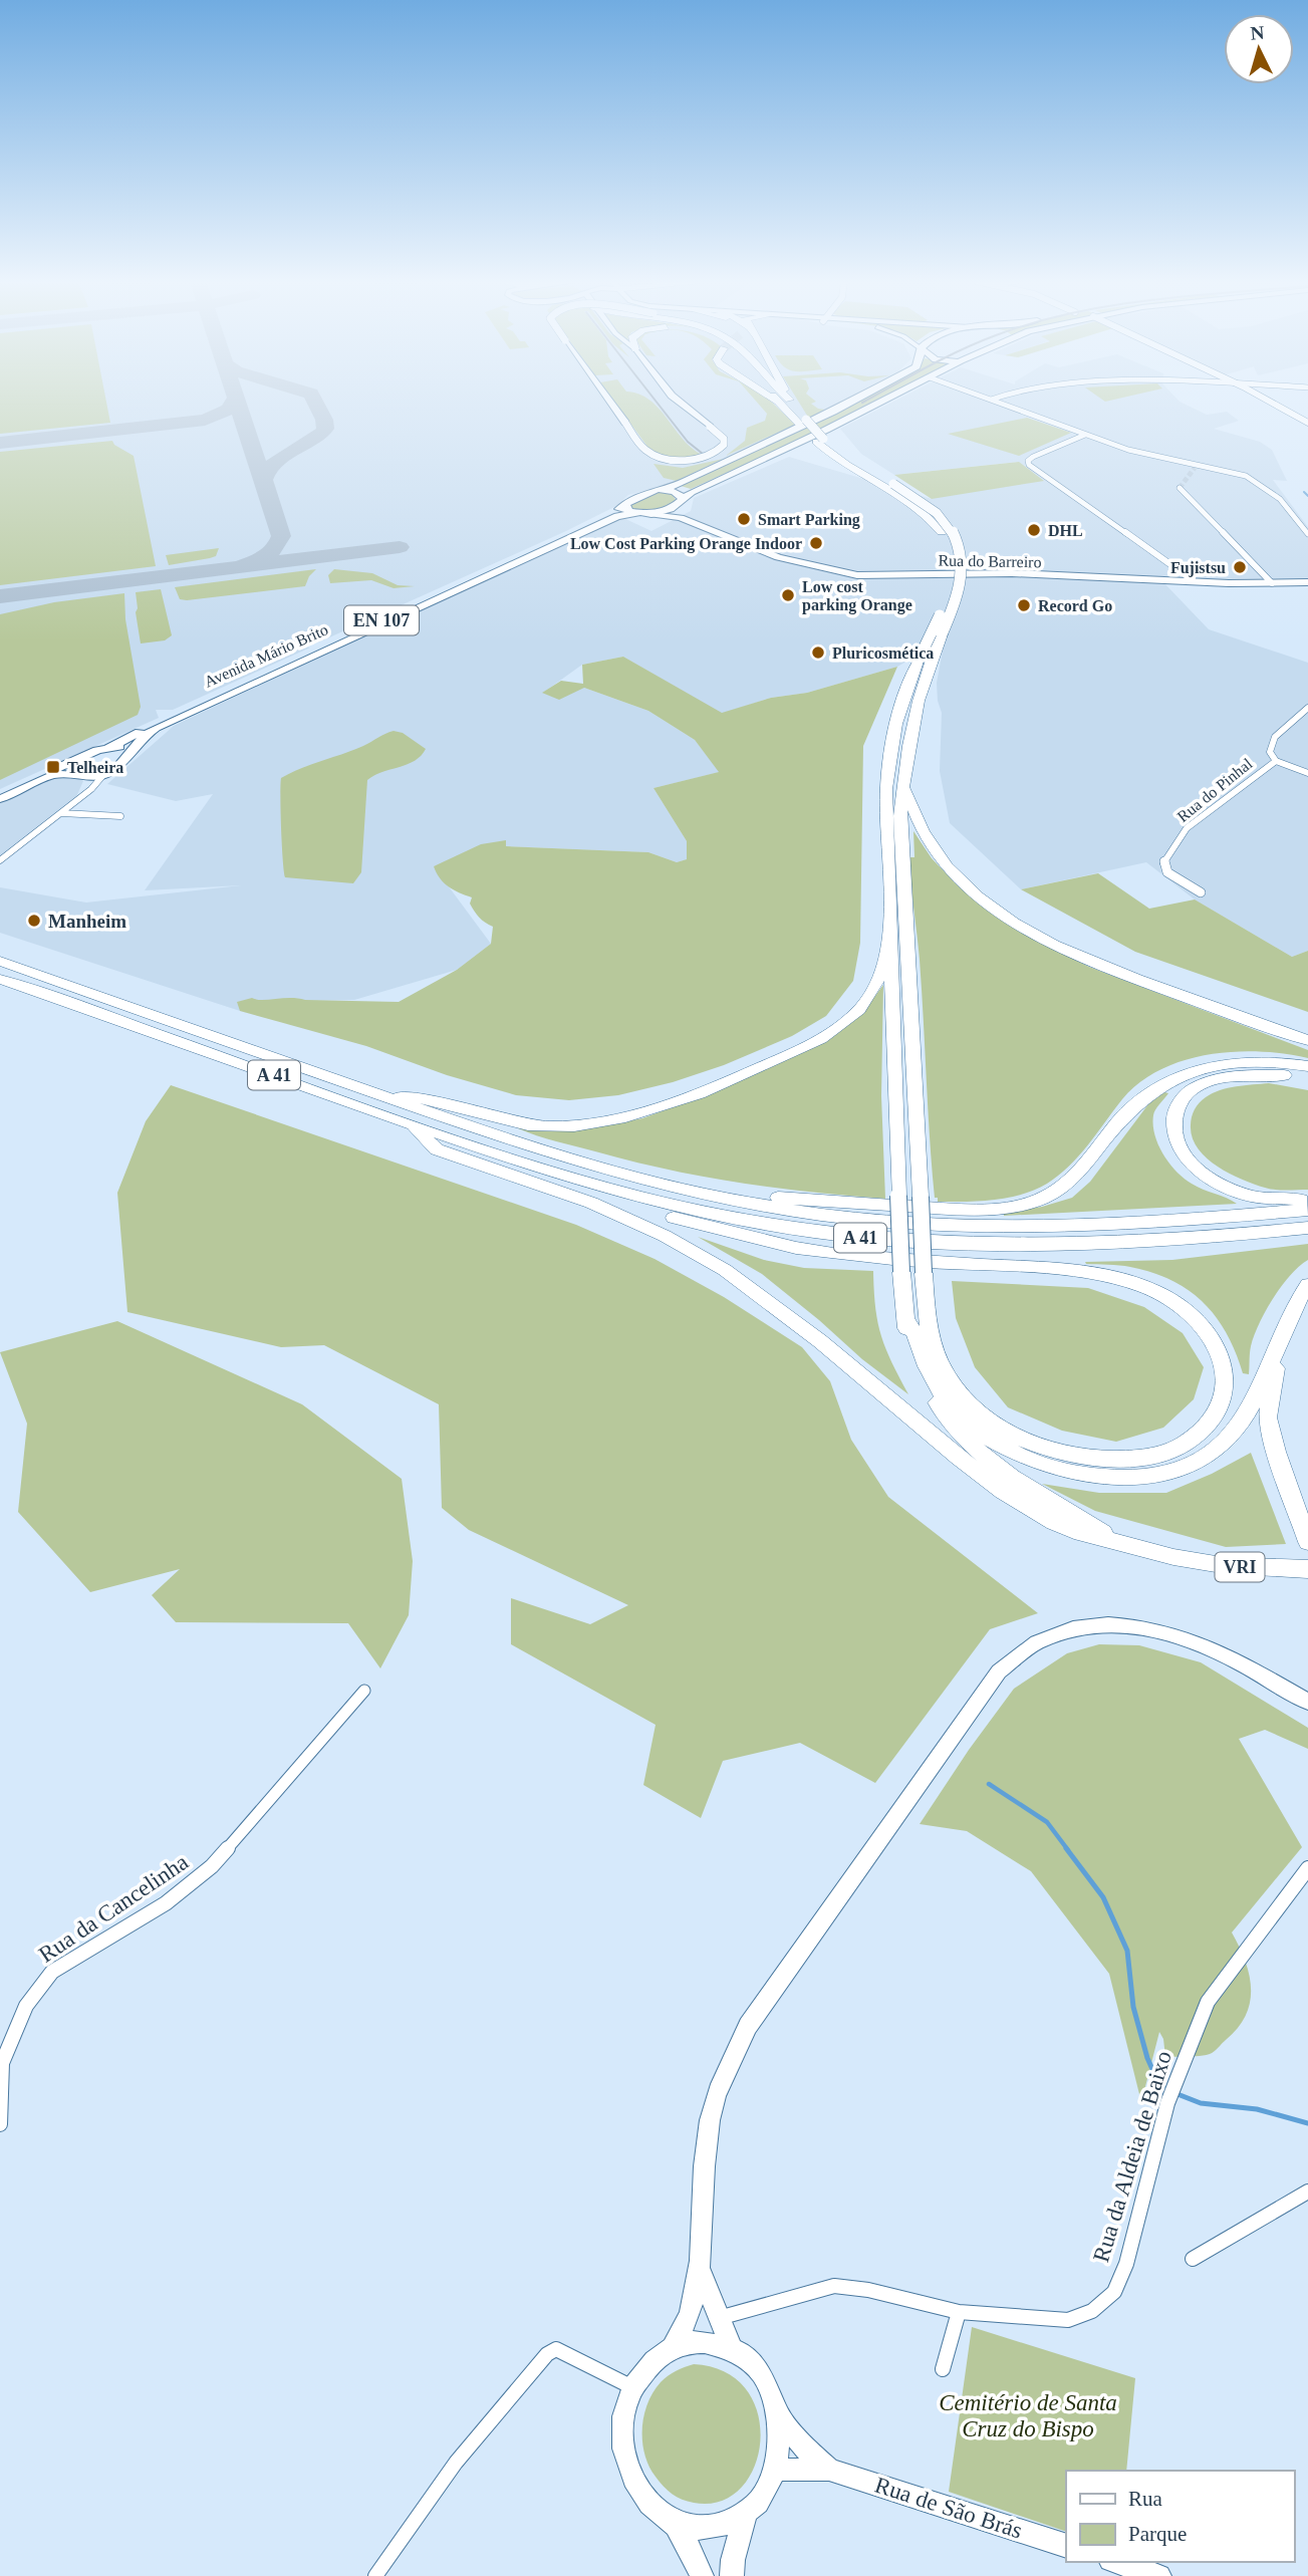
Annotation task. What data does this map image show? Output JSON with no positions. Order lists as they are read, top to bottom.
{
  "streets": {
    "highway": ["A 41", "VRI"],
    "main road": [
      "Rua do Barreiro",
      "EN 107",
      "Avenida Mário Brito",
      "Rua de São Brás"
    ],
    "street": ["Rua do Pinhal", "Rua da Cancelinha", "Rua da Aldeia de Baixo"]
  },
  "crossings": [
    ["Rua do Barreiro", "Avenida Mário Brito"]
  ],
  "parks": ["Cemitério de Santa Cruz do Bispo"],
  "places": {
    "other": [
      "Smart Parking",
      "DHL",
      "Low Cost Parking Orange Indoor",
      "Fujistsu",
      "Low cost parking Orange",
      "Record Go",
      "Pluricosmética",
      "Manheim"
    ],
    "transit": ["Telheira"]
  },
  "legend": ["Rua", "Parque"],
  "north": "top"
}
